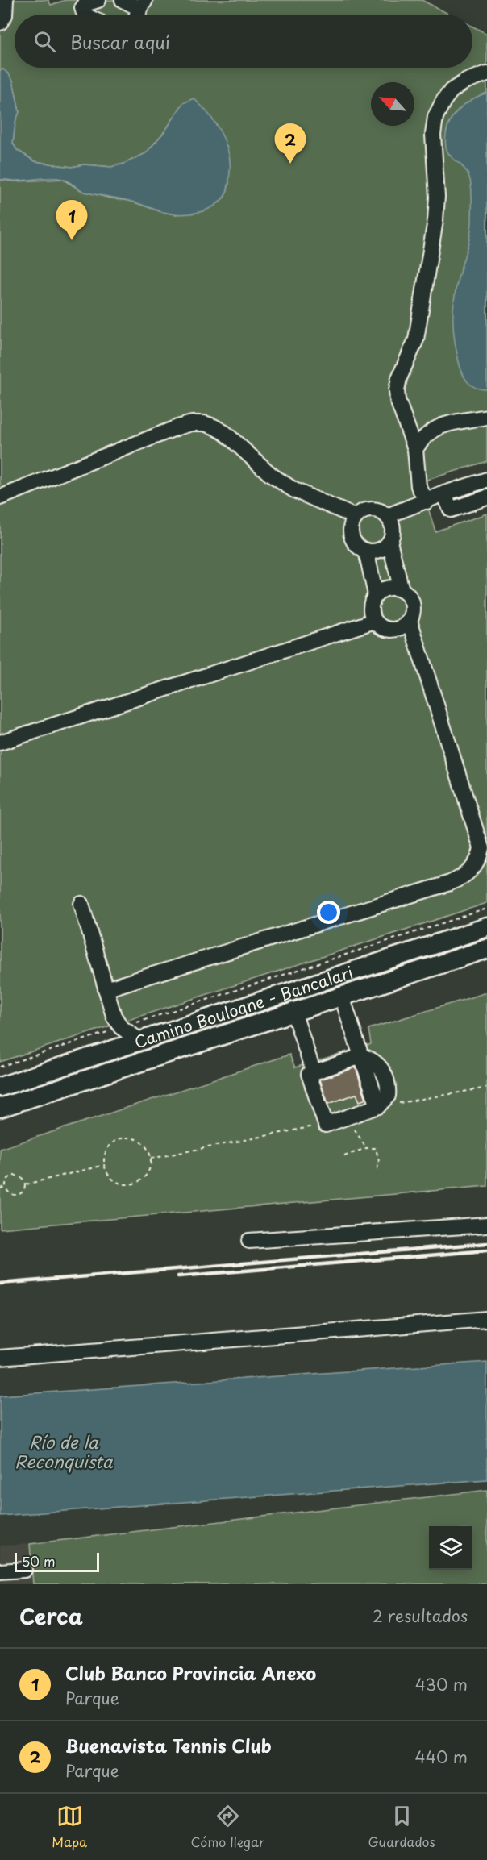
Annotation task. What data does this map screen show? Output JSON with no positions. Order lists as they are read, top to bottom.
{
  "streets": {
    "main road": ["Camino Boulogne - Bancalari"]
  },
  "water": ["Río de la Reconquista"],
  "scale_bar": "50 m",
  "north": "top left",
  "page": {
    "search": "Buscar aquí",
    "pins": ["2", "1"],
    "scale": "50 m",
    "heading": ["Cerca", "2 resultados"],
    "list": [
      {
        "mark": "1",
        "name": "Club Banco Provincia Anexo",
        "note": "Parque",
        "value": "430 m"
      },
      {
        "mark": "2",
        "name": "Buenavista Tennis Club",
        "note": "Parque",
        "value": "440 m"
      }
    ],
    "nav": ["Mapa", "Cómo llegar", "Guardados"]
  }
}
